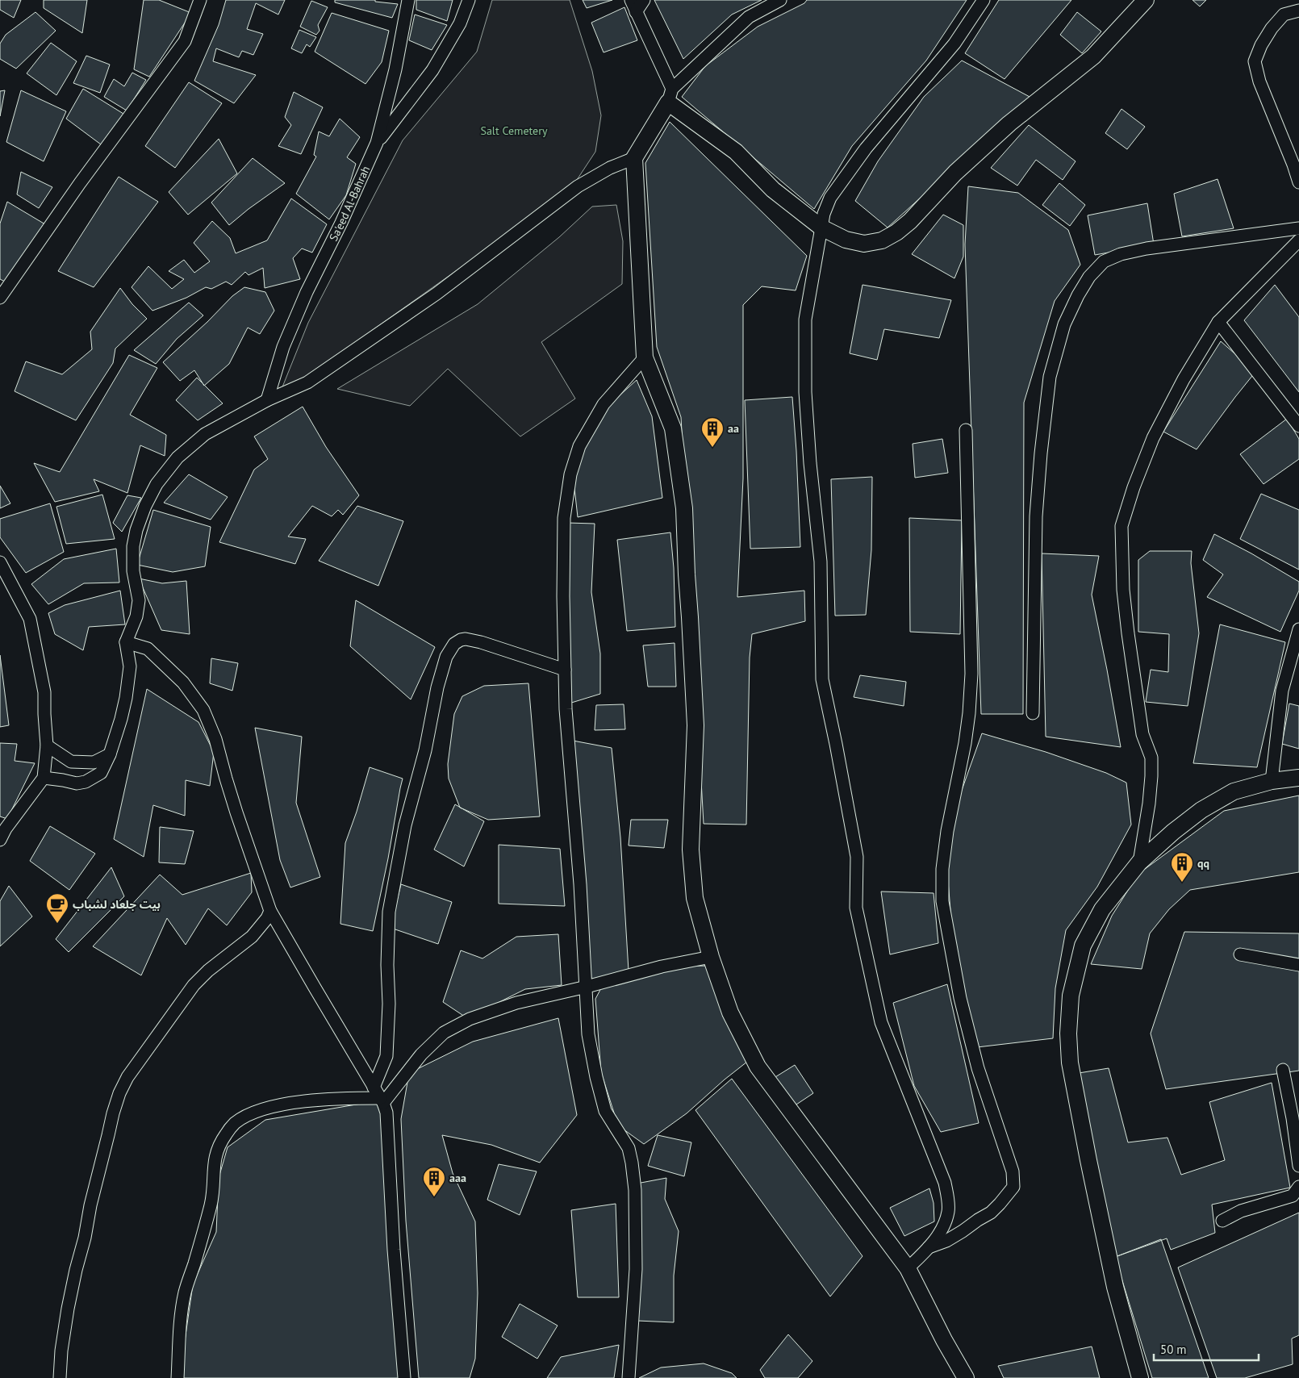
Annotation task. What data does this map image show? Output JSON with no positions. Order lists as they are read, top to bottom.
{
  "streets": {
    "street": ["Sa'eed Al-Bahrah"]
  },
  "parks": ["Salt Cemetery"],
  "places": {
    "building": ["aa", "qq", "aaa"],
    "cafe": ["بيت جلعاد لشباب"]
  },
  "scale_bar": "50 m"
}
